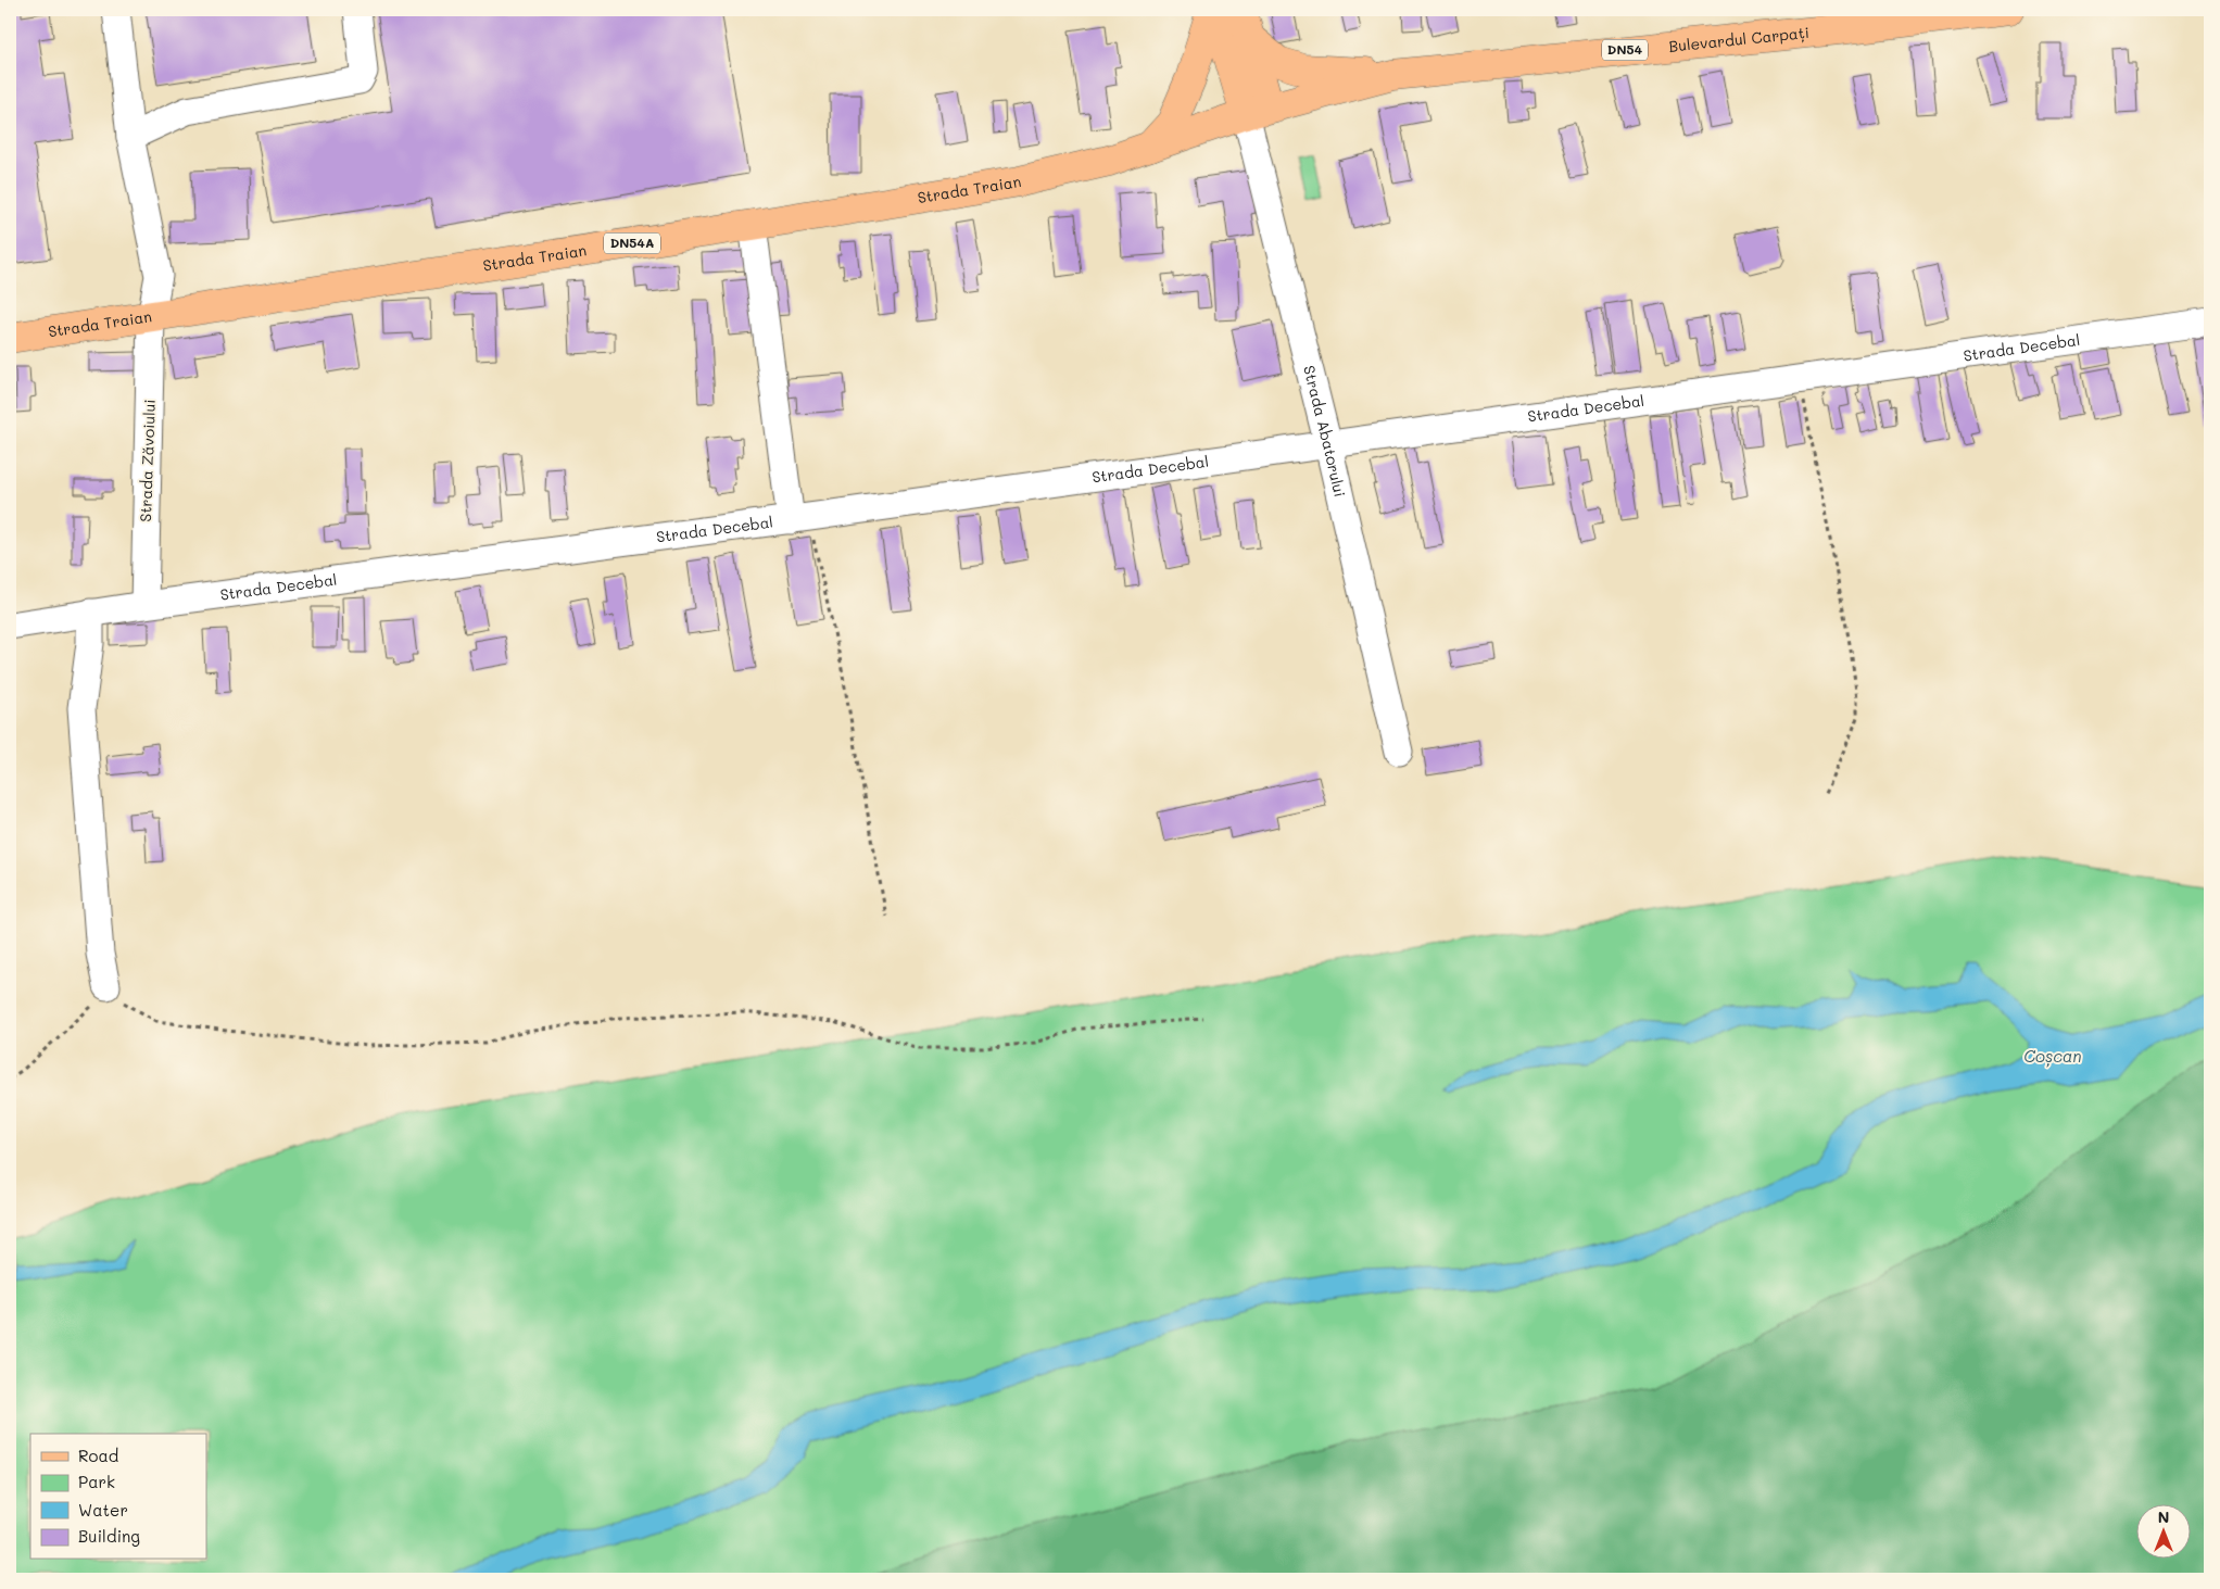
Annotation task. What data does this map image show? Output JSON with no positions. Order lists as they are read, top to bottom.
{
  "streets": {
    "main road": [
      "Bulevardul Carpați",
      "DN54",
      "Strada Traian",
      "DN54A"
    ],
    "street": ["Strada Decebal", "Strada Abatorului", "Strada Zăvoiului"]
  },
  "crossings": [
    ["Bulevardul Carpați", "Strada Traian"],
    ["Bulevardul Carpați", "Strada Abatorului"],
    ["Strada Traian", "Strada Abatorului"],
    ["Strada Traian", "Strada Zăvoiului"],
    ["Strada Decebal", "Strada Abatorului"],
    ["Strada Decebal", "Strada Zăvoiului"]
  ],
  "water": ["Coșcan"],
  "legend": [
    "Road",
    "Park",
    "Water",
    "Building"
  ],
  "north": "top"
}
